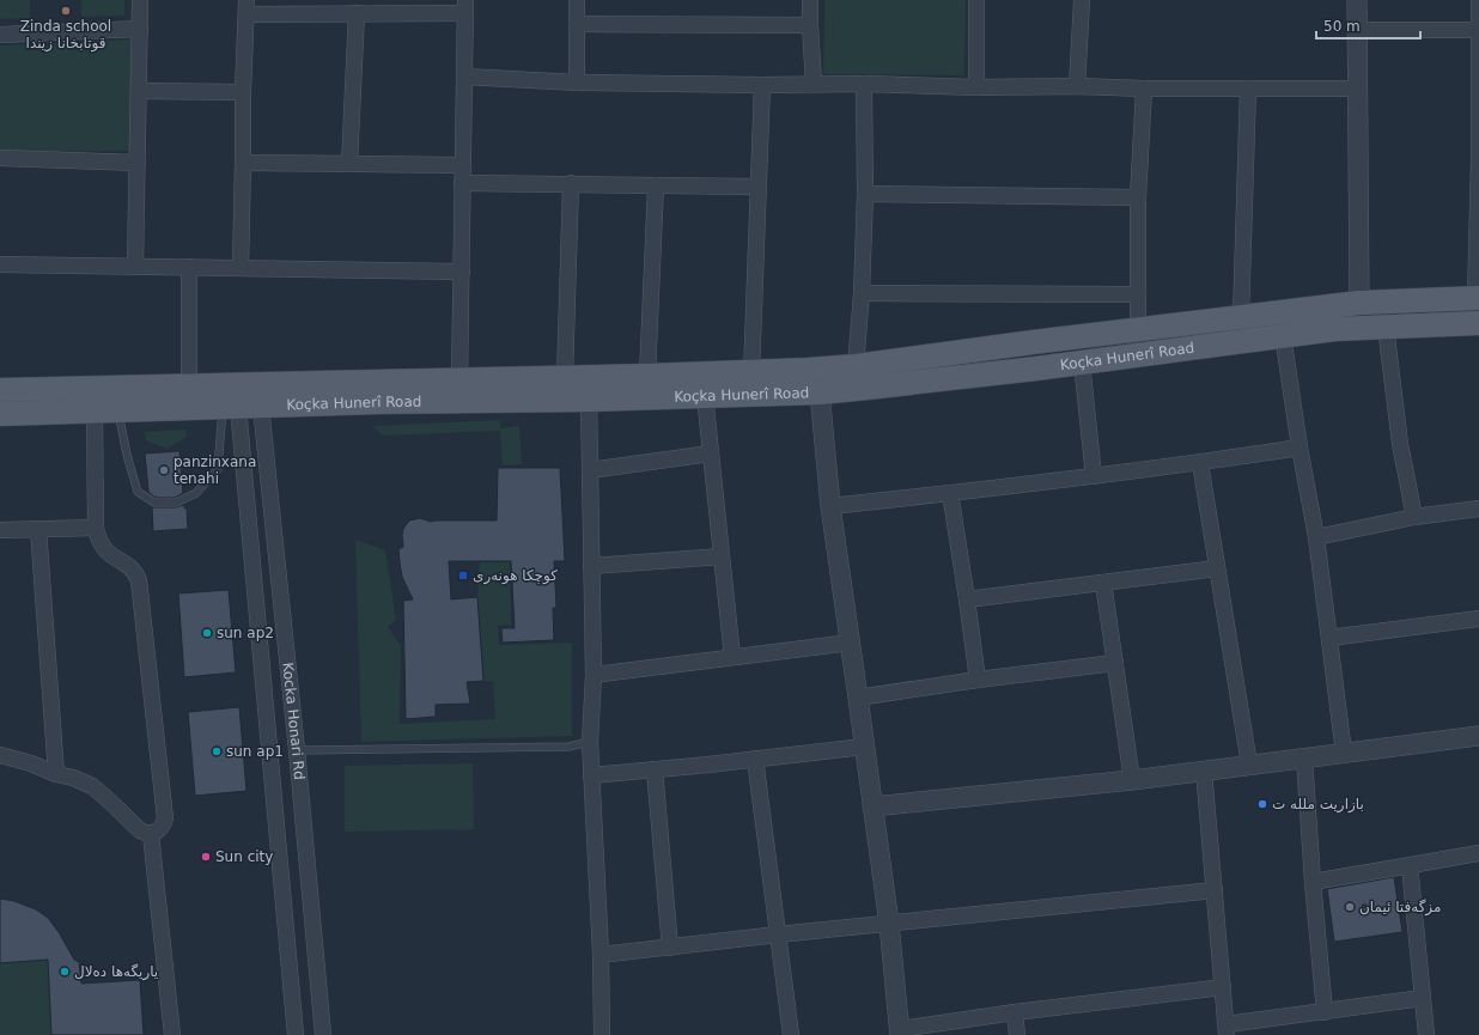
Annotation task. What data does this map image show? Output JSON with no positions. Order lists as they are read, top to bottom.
{
  "streets": {
    "main road": ["Koçka Hunerî Road"],
    "street": ["Kocka Honari Rd"]
  },
  "crossings": [
    ["Koçka Hunerî Road", "Kocka Honari Rd"]
  ],
  "places": {
    "other": [
      "Zinda school قوتابخانا زیندا",
      "panzinxana tenahi",
      "sun ap2",
      "sun ap1",
      "بازاريت ملله ت",
      "Sun city",
      "مزگەفتا ئيمان",
      "یاریگەها دەلال"
    ],
    "transit": ["كوچكا هونەری"]
  },
  "scale_bar": "50 m"
}
